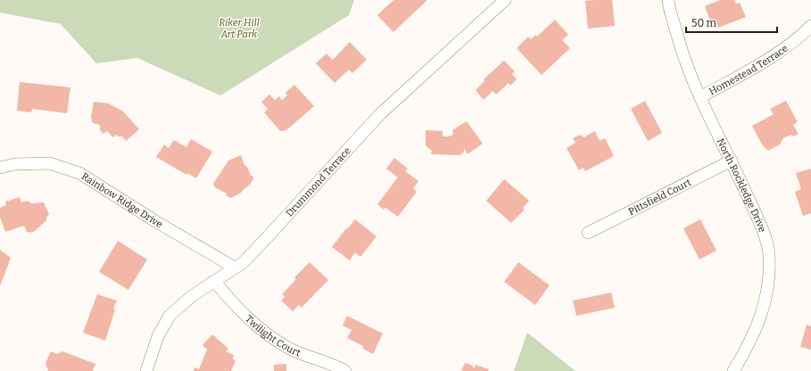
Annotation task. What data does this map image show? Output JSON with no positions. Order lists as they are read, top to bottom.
{
  "streets": {
    "street": [
      "Homestead Terrace",
      "Drummond Terrace",
      "North Rockledge Drive",
      "Pittsfield Court",
      "Rainbow Ridge Drive",
      "Twilight Court"
    ]
  },
  "crossings": [
    ["Homestead Terrace", "North Rockledge Drive"],
    ["Drummond Terrace", "Rainbow Ridge Drive"],
    ["Drummond Terrace", "Twilight Court"],
    ["North Rockledge Drive", "Pittsfield Court"]
  ],
  "parks": ["Riker Hill Art Park"],
  "scale_bar": "50 m"
}
